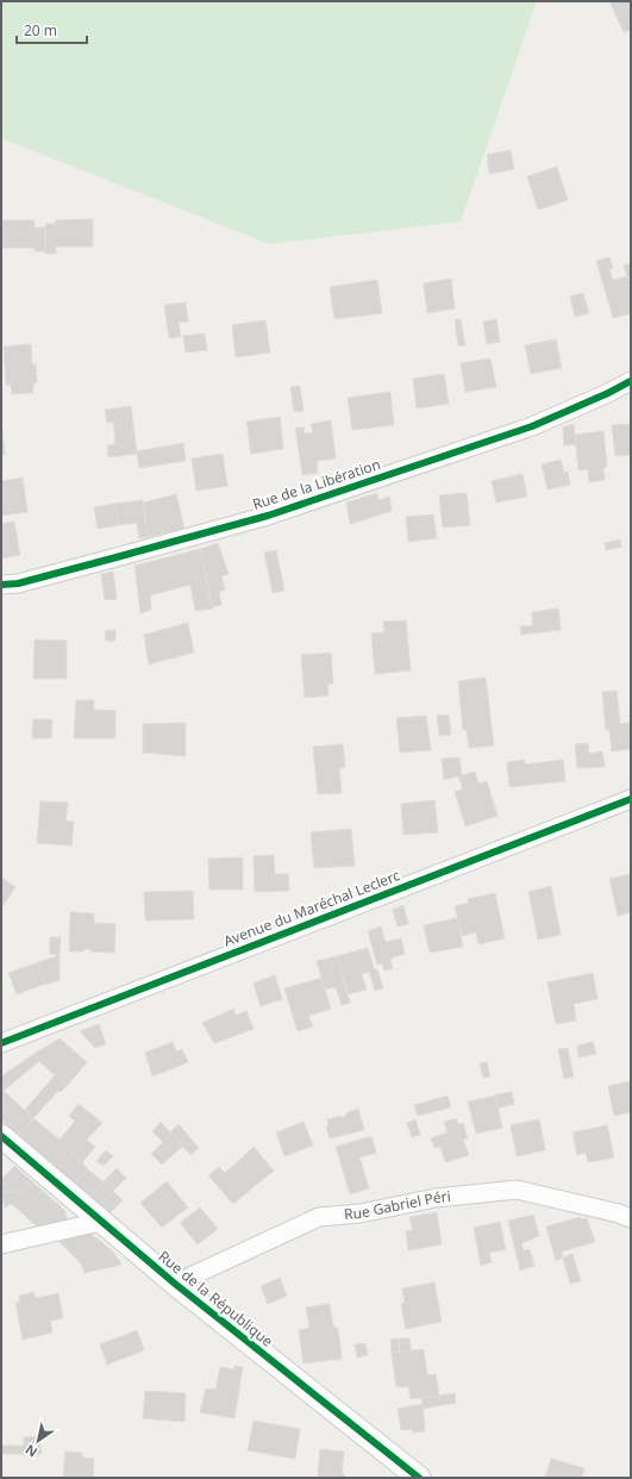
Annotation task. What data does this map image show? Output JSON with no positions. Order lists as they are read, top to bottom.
{
  "streets": {
    "street": [
      "Rue de la Libération",
      "Avenue du Maréchal Leclerc",
      "Rue Gabriel Péri",
      "Rue de la République"
    ]
  },
  "crossings": [
    ["Rue Gabriel Péri", "Rue de la République"]
  ],
  "scale_bar": "20 m",
  "north": "bottom left"
}
